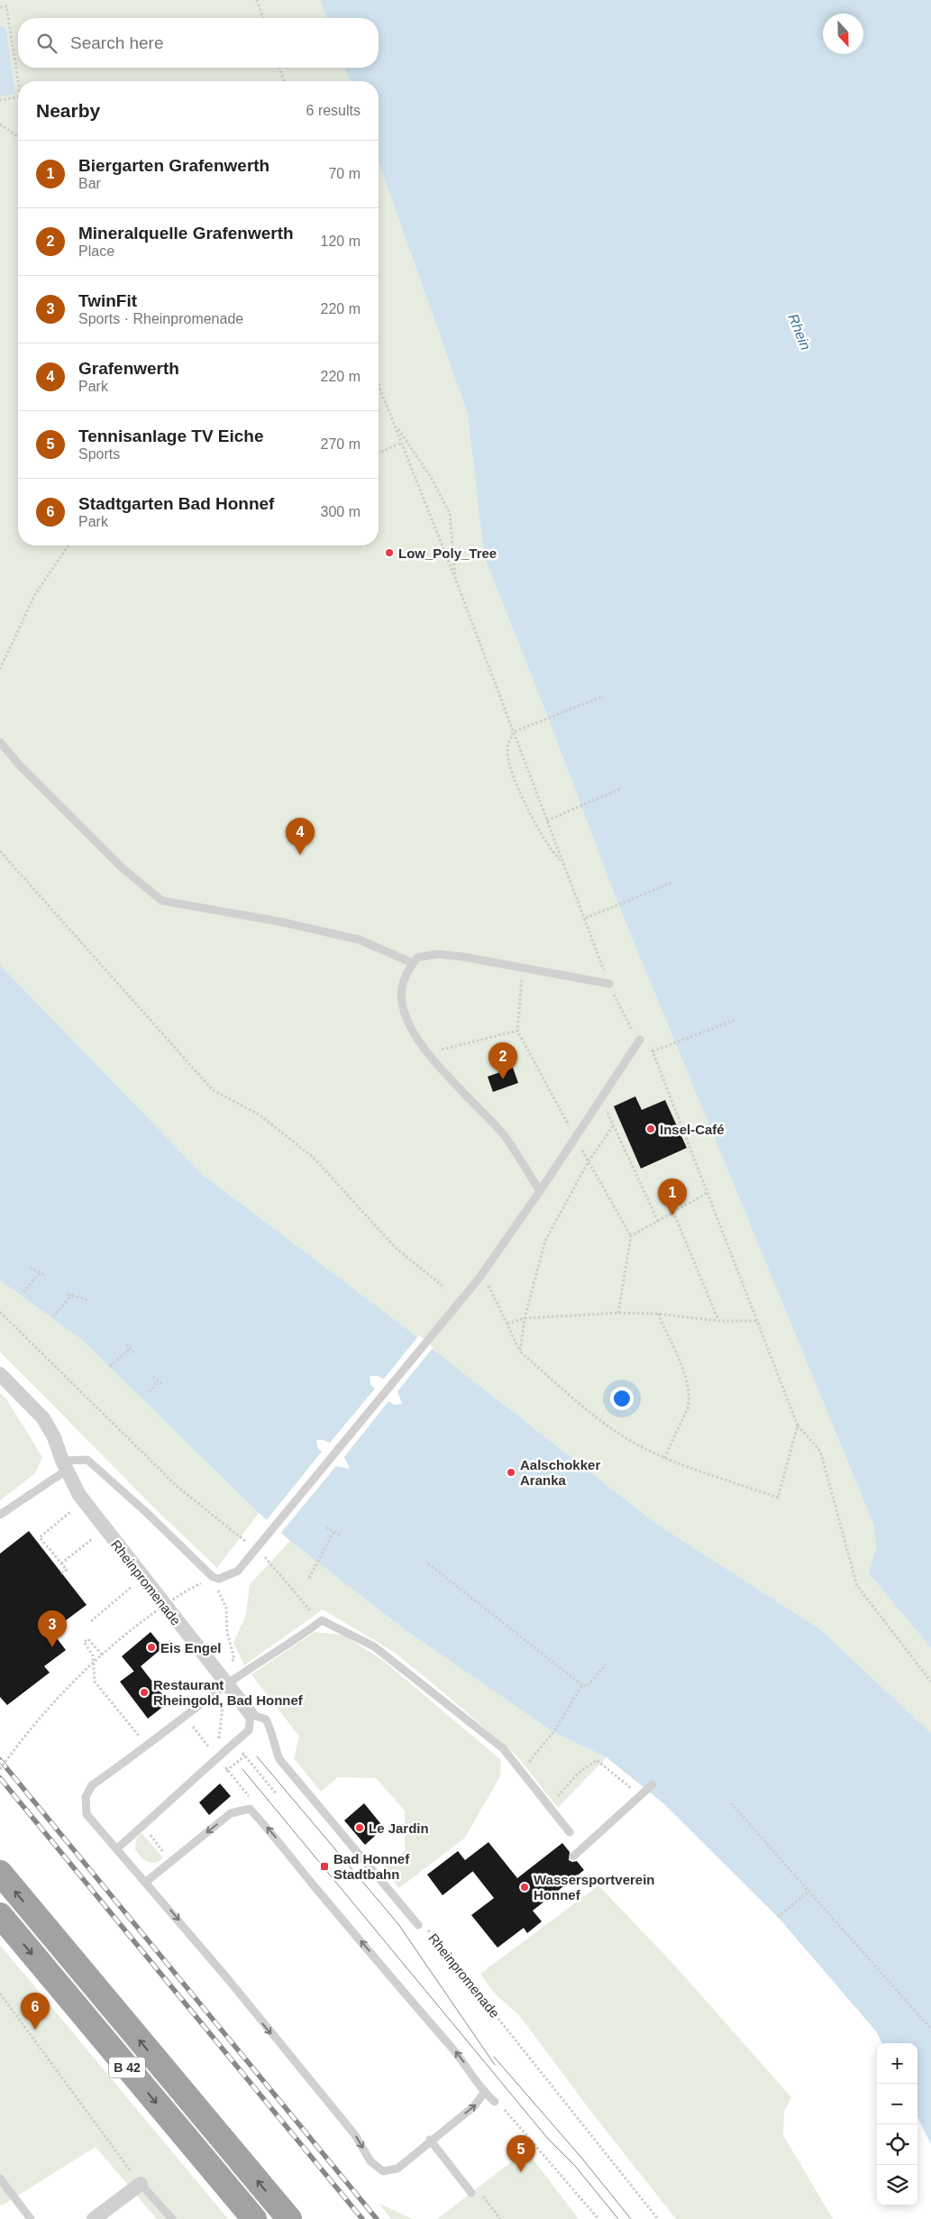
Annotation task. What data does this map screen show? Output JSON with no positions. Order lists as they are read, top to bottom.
{
  "streets": {
    "highway": ["B 42"],
    "street": ["Rheinpromenade"]
  },
  "water": ["Rhein"],
  "places": {
    "other": [
      "Low_Poly_Tree",
      "Insel-Café",
      "Aalschokker Aranka",
      "Eis Engel",
      "Restaurant Rheingold, Bad Honnef",
      "Le Jardin",
      "Wassersportverein Honnef"
    ],
    "transit": ["Bad Honnef Stadtbahn"]
  },
  "north": "bottom",
  "page": {
    "search": "Search here",
    "heading": ["Nearby", "6 results"],
    "list": [
      {
        "mark": "1",
        "name": "Biergarten Grafenwerth",
        "note": "Bar",
        "value": "70 m"
      },
      {
        "mark": "2",
        "name": "Mineralquelle Grafenwerth",
        "note": "Place",
        "value": "120 m"
      },
      {
        "mark": "3",
        "name": "TwinFit",
        "note": "Sports · Rheinpromenade",
        "value": "220 m"
      },
      {
        "mark": "4",
        "name": "Grafenwerth",
        "note": "Park",
        "value": "220 m"
      },
      {
        "mark": "5",
        "name": "Tennisanlage TV Eiche",
        "note": "Sports",
        "value": "270 m"
      },
      {
        "mark": "6",
        "name": "Stadtgarten Bad Honnef",
        "note": "Park",
        "value": "300 m"
      }
    ],
    "pins": [
      "4",
      "2",
      "1",
      "3",
      "6",
      "5"
    ],
    "map_buttons": ["+", "−"]
  }
}
